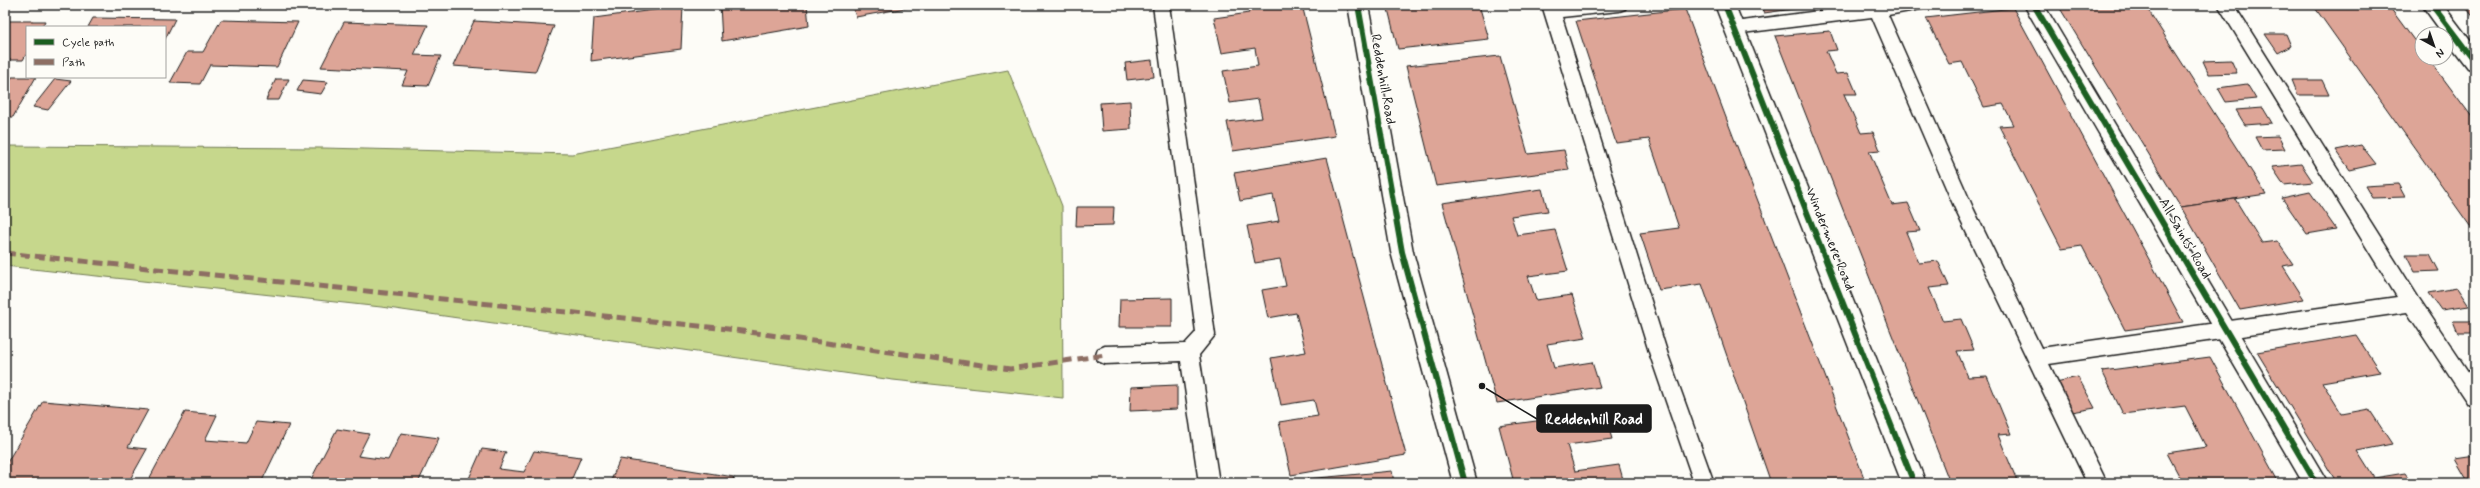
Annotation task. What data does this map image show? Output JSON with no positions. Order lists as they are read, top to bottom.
{
  "streets": {
    "street": ["Reddenhill Road", "All Saints' Road", "Windermere Road"]
  },
  "places": ["Reddenhill Road"],
  "legend": ["Cycle path", "Path"],
  "north": "bottom right"
}
